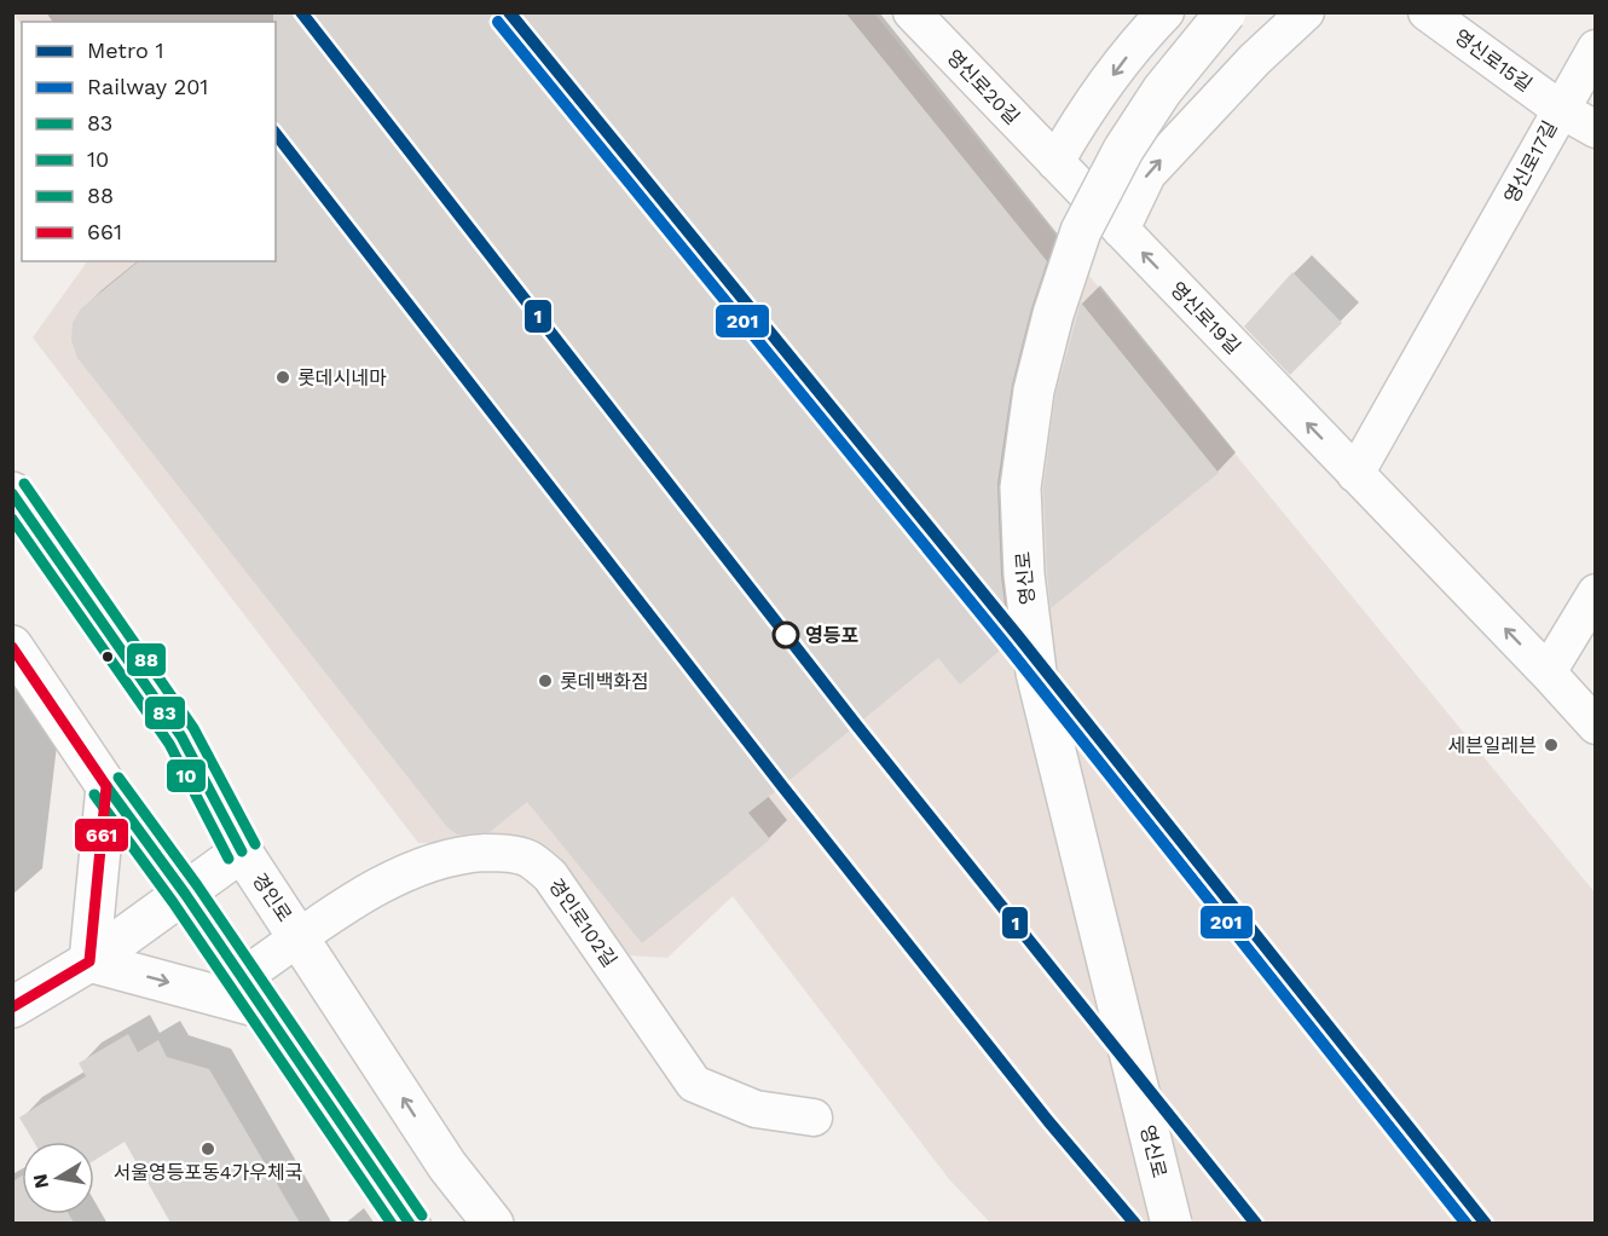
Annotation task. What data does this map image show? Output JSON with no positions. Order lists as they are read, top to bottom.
{
  "streets": {
    "main road": ["영신로", "경인로"],
    "street": [
      "영신로15길",
      "영신로20길",
      "영신로17길",
      "영신로19길",
      "경인로102길"
    ]
  },
  "crossings": [
    ["영신로15길", "영신로17길"],
    ["영신로20길", "영신로19길"],
    ["영신로17길", "영신로19길"],
    ["경인로", "경인로102길"]
  ],
  "one_way": ["영신로19길"],
  "places": [
    "롯데시네마",
    "영등포",
    "롯데백화점",
    "세븐일레븐",
    "서울영등포동4가우체국"
  ],
  "lines": [
    "metro line 1",
    "rail line 201",
    "transit line 88",
    "transit line 83",
    "transit line 10",
    "transit line 661"
  ],
  "legend": [
    "Metro 1",
    "Railway 201",
    "83",
    "10",
    "88",
    "661"
  ],
  "north": "left"
}
